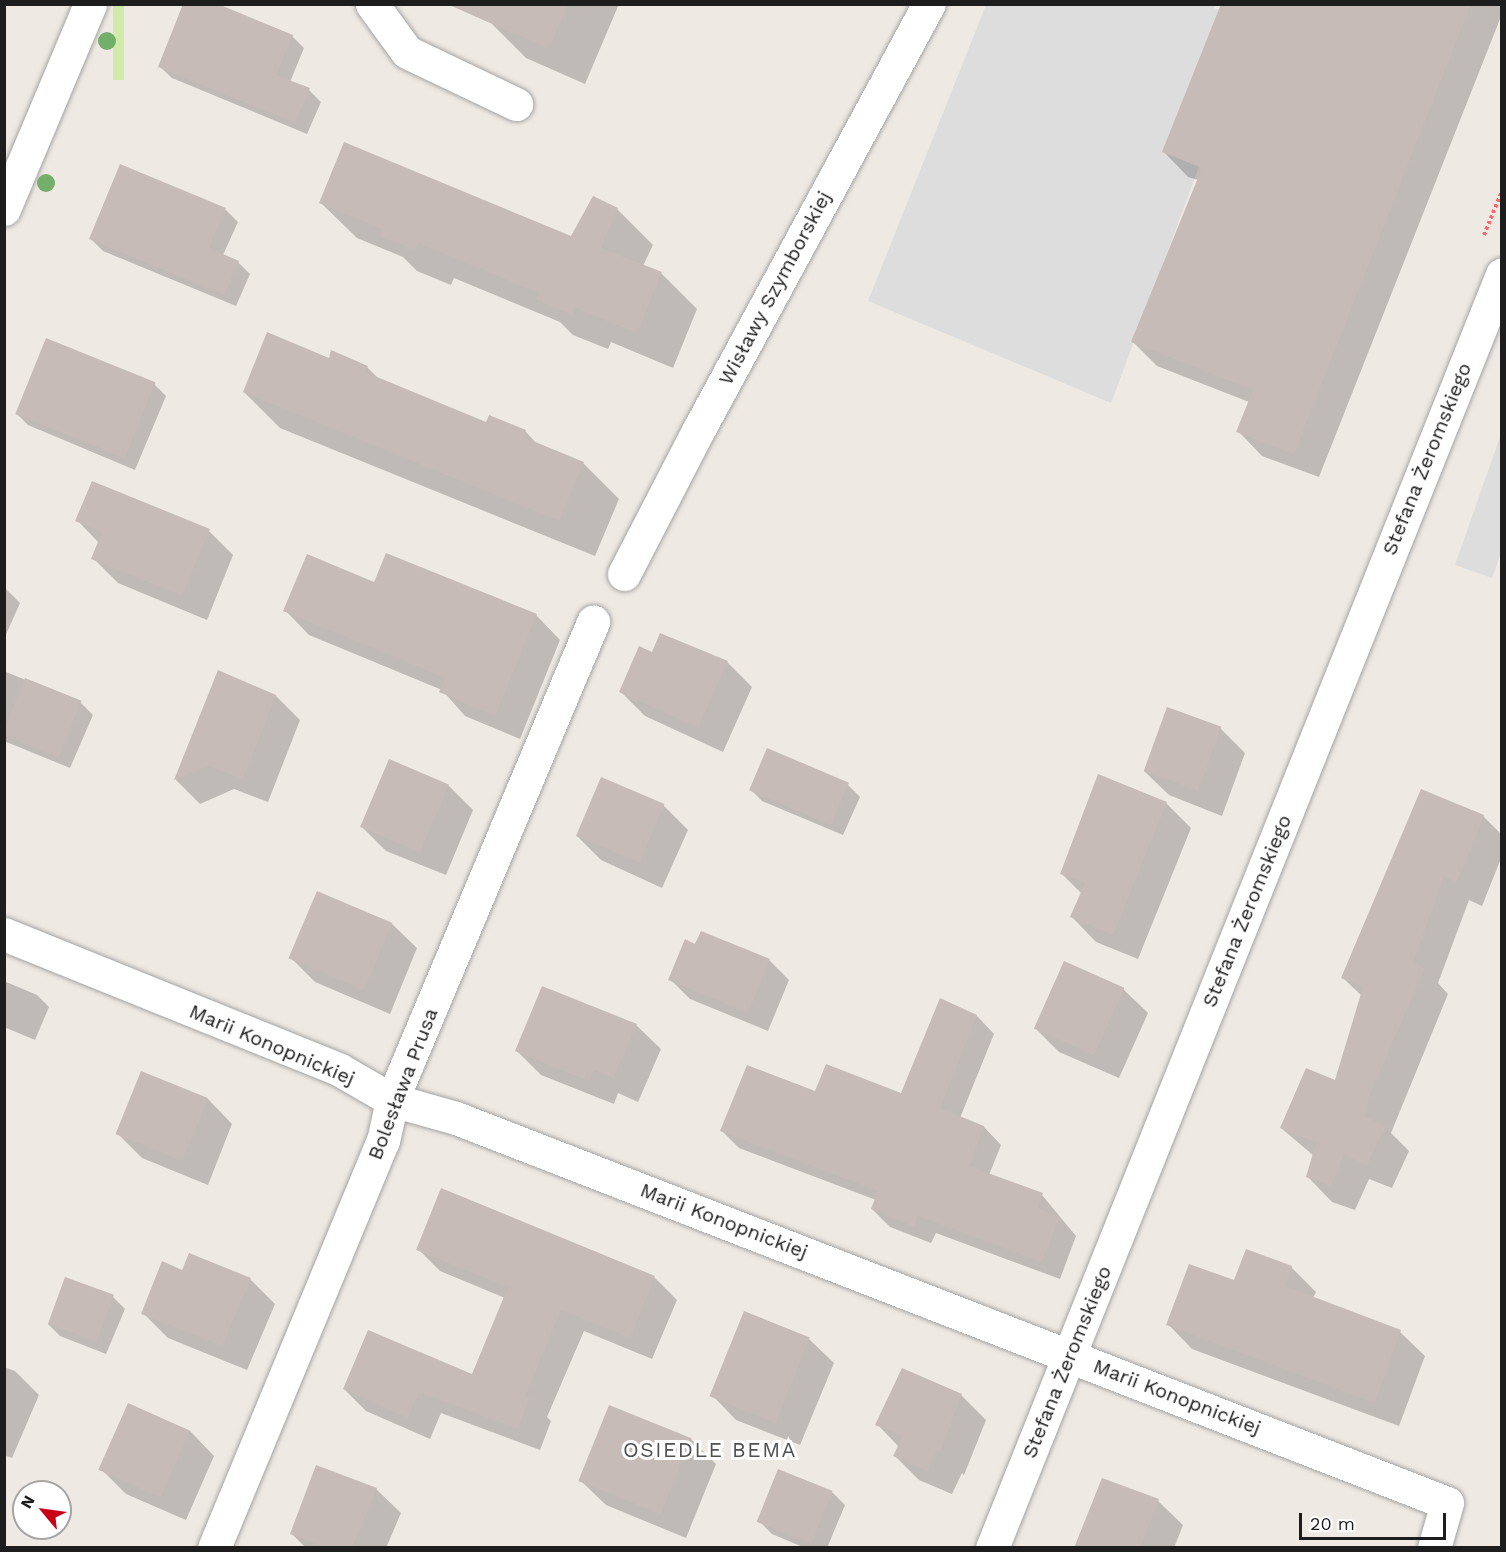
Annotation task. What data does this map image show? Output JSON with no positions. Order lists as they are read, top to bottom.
{
  "streets": {
    "street": [
      "Wisławy Szymborskiej",
      "Stefana Żeromskiego",
      "Marii Konopnickiej",
      "Bolesława Prusa"
    ]
  },
  "crossings": [
    ["Stefana Żeromskiego", "Marii Konopnickiej"],
    ["Marii Konopnickiej", "Bolesława Prusa"]
  ],
  "districts": ["OSIEDLE BEMA"],
  "scale_bar": "20 m",
  "north": "top left"
}
